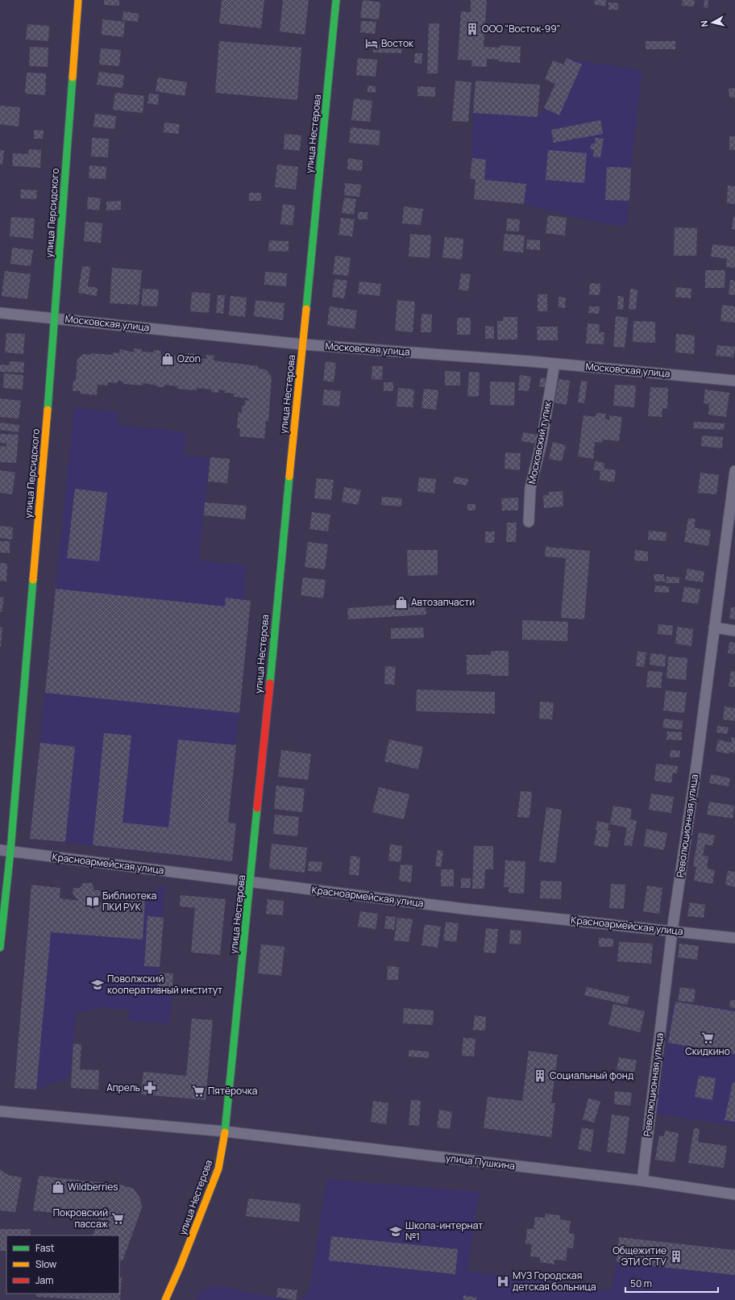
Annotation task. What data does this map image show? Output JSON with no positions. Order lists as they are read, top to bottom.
{
  "streets": {
    "main road": ["улица Нестерова", "улица Персидского"],
    "street": [
      "Московская улица",
      "Московский тупик",
      "Революционная улица",
      "Красноармейская улица",
      "улица Пушкина"
    ]
  },
  "crossings": [
    ["улица Нестерова", "Московская улица"],
    ["улица Нестерова", "Красноармейская улица"],
    ["улица Нестерова", "улица Пушкина"],
    ["улица Персидского", "Московская улица"],
    ["улица Персидского", "Красноармейская улица"],
    ["Московская улица", "Московский тупик"],
    ["Революционная улица", "Красноармейская улица"],
    ["Революционная улица", "улица Пушкина"]
  ],
  "places": {
    "building": ["ООО \"Восток-99\"", "Социальный фонд", "Общежитие ЭТИ СГТУ"],
    "hotel": ["Восток"],
    "shop": ["Ozon", "Автозапчасти", "Wildberries"],
    "library": ["Библиотека ПКИ РУК"],
    "school or university": ["Поволжский кооперативный институт", "Школа-интернат №1"],
    "supermarket": ["Скидкино", "Пятёрочка", "Покровский пассаж"],
    "pharmacy": ["Апрель"],
    "hospital": ["МУЗ Городская детская больница"]
  },
  "legend": ["Fast", "Slow", "Jam"],
  "scale_bar": "50 m",
  "north": "left"
}
